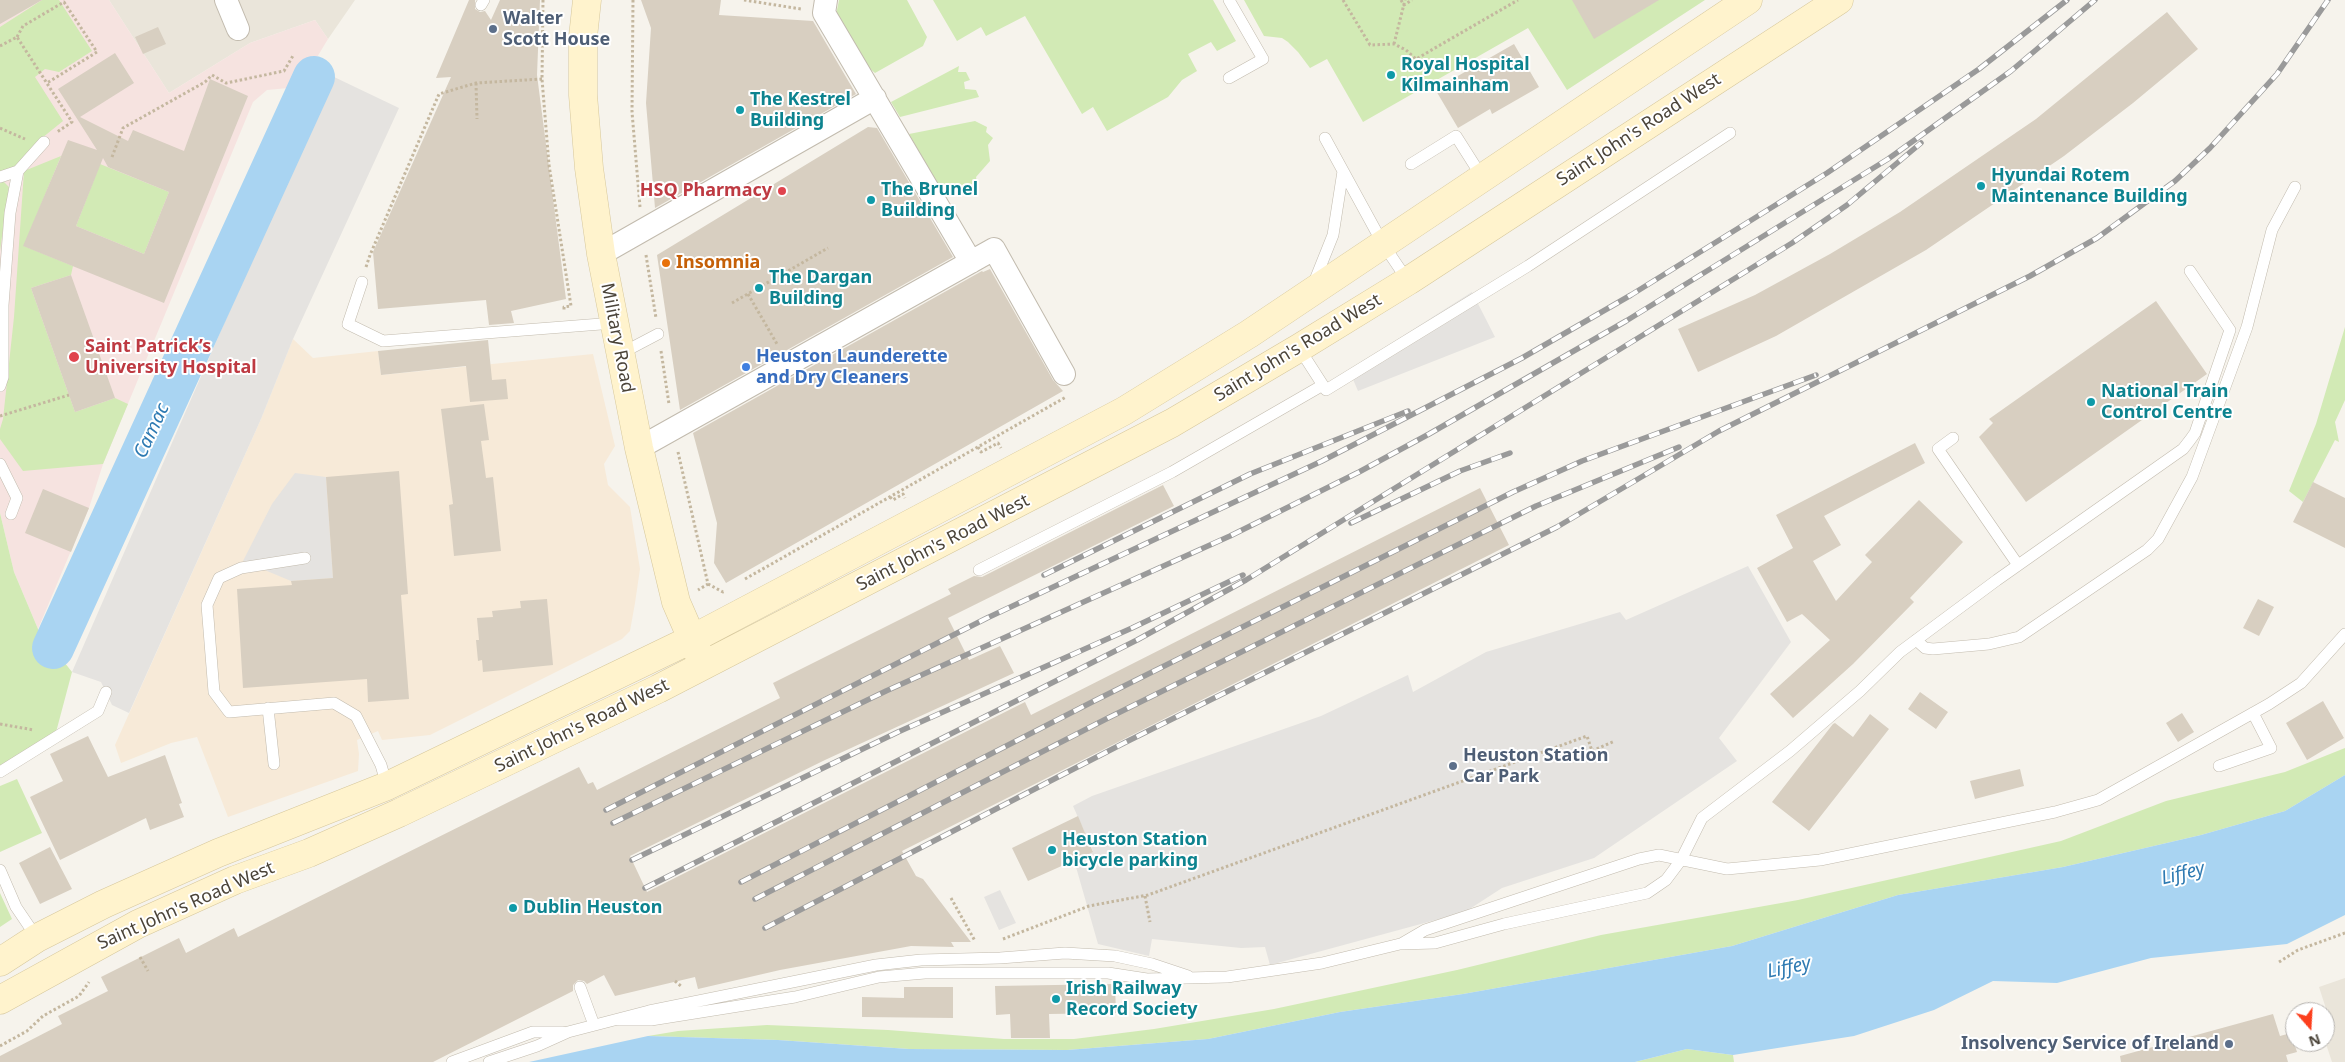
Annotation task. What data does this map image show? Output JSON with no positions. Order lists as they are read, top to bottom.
{
  "streets": {
    "main road": ["Saint John's Road West", "Military Road"]
  },
  "crossings": [
    ["Saint John's Road West", "Military Road"]
  ],
  "water": ["Camac", "Liffey"],
  "places": [
    "Walter Scott House",
    "Royal Hospital Kilmainham",
    "The Kestrel Building",
    "Hyundai Rotem Maintenance Building",
    "HSQ Pharmacy",
    "The Brunel Building",
    "Insomnia",
    "The Dargan Building",
    "Saint Patrick’s University Hospital",
    "Heuston Launderette and Dry Cleaners",
    "National Train Control Centre",
    "Heuston Station Car Park",
    "Heuston Station bicycle parking",
    "Dublin Heuston",
    "Irish Railway Record Society",
    "Insolvency Service of Ireland"
  ],
  "north": "bottom"
}
